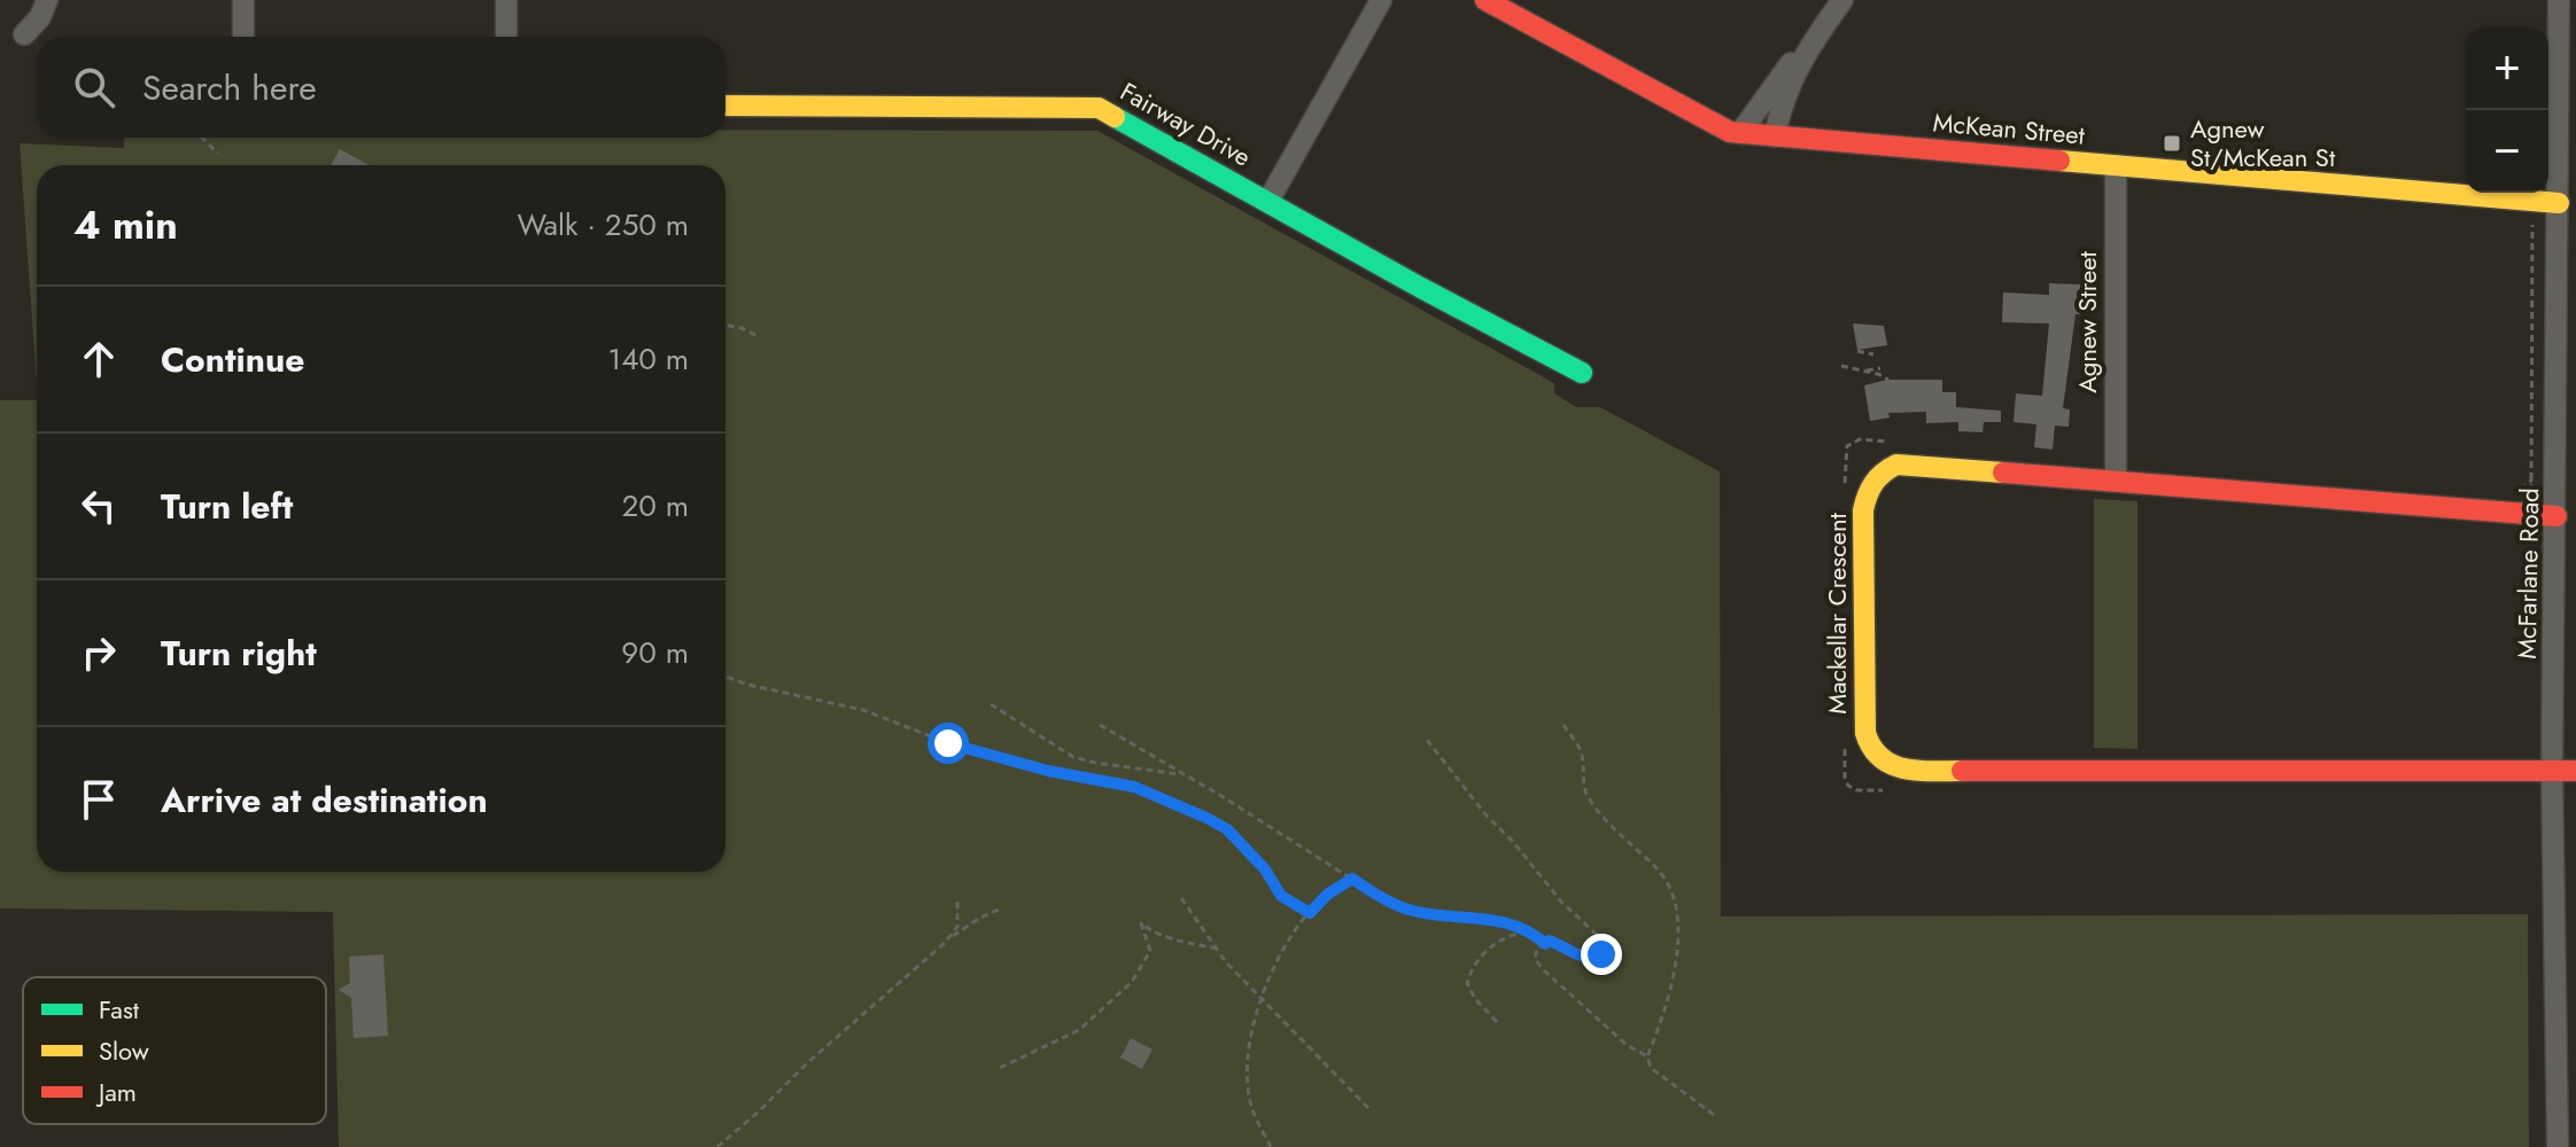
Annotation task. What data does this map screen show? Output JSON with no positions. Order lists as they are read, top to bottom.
{
  "streets": {
    "street": [
      "Fairway Drive",
      "McKean Street",
      "Agnew Street",
      "McFarlane Road",
      "Mackellar Crescent"
    ]
  },
  "crossings": [
    ["McKean Street", "Agnew Street"],
    ["McKean Street", "McFarlane Road"],
    ["Agnew Street", "Mackellar Crescent"],
    ["McFarlane Road", "Mackellar Crescent"]
  ],
  "places": {
    "transit": ["Agnew St/McKean St"]
  },
  "legend": ["Fast", "Slow", "Jam"],
  "page": {
    "map_buttons": ["+", "−"],
    "search": "Search here",
    "heading": ["4 min", "Walk · 250 m"],
    "list": [
      ["Continue", "140 m"],
      ["Turn left", "20 m"],
      ["Turn right", "90 m"],
      "Arrive at destination"
    ]
  }
}
